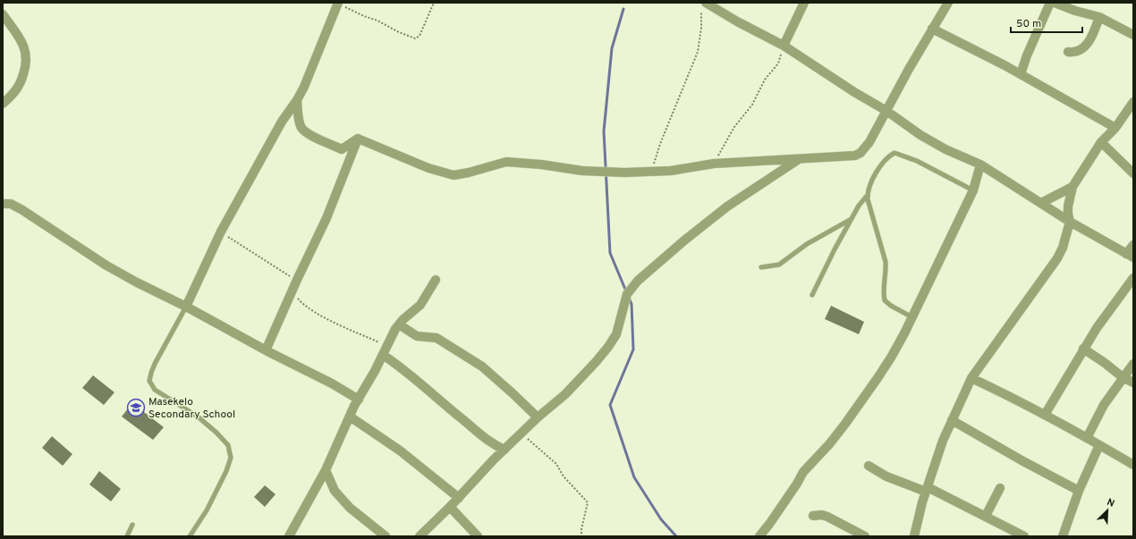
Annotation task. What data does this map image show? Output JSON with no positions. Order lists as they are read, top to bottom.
{
  "places": {
    "school or university": ["Masekelo Secondary School"]
  },
  "scale_bar": "50 m",
  "north": "top right"
}
